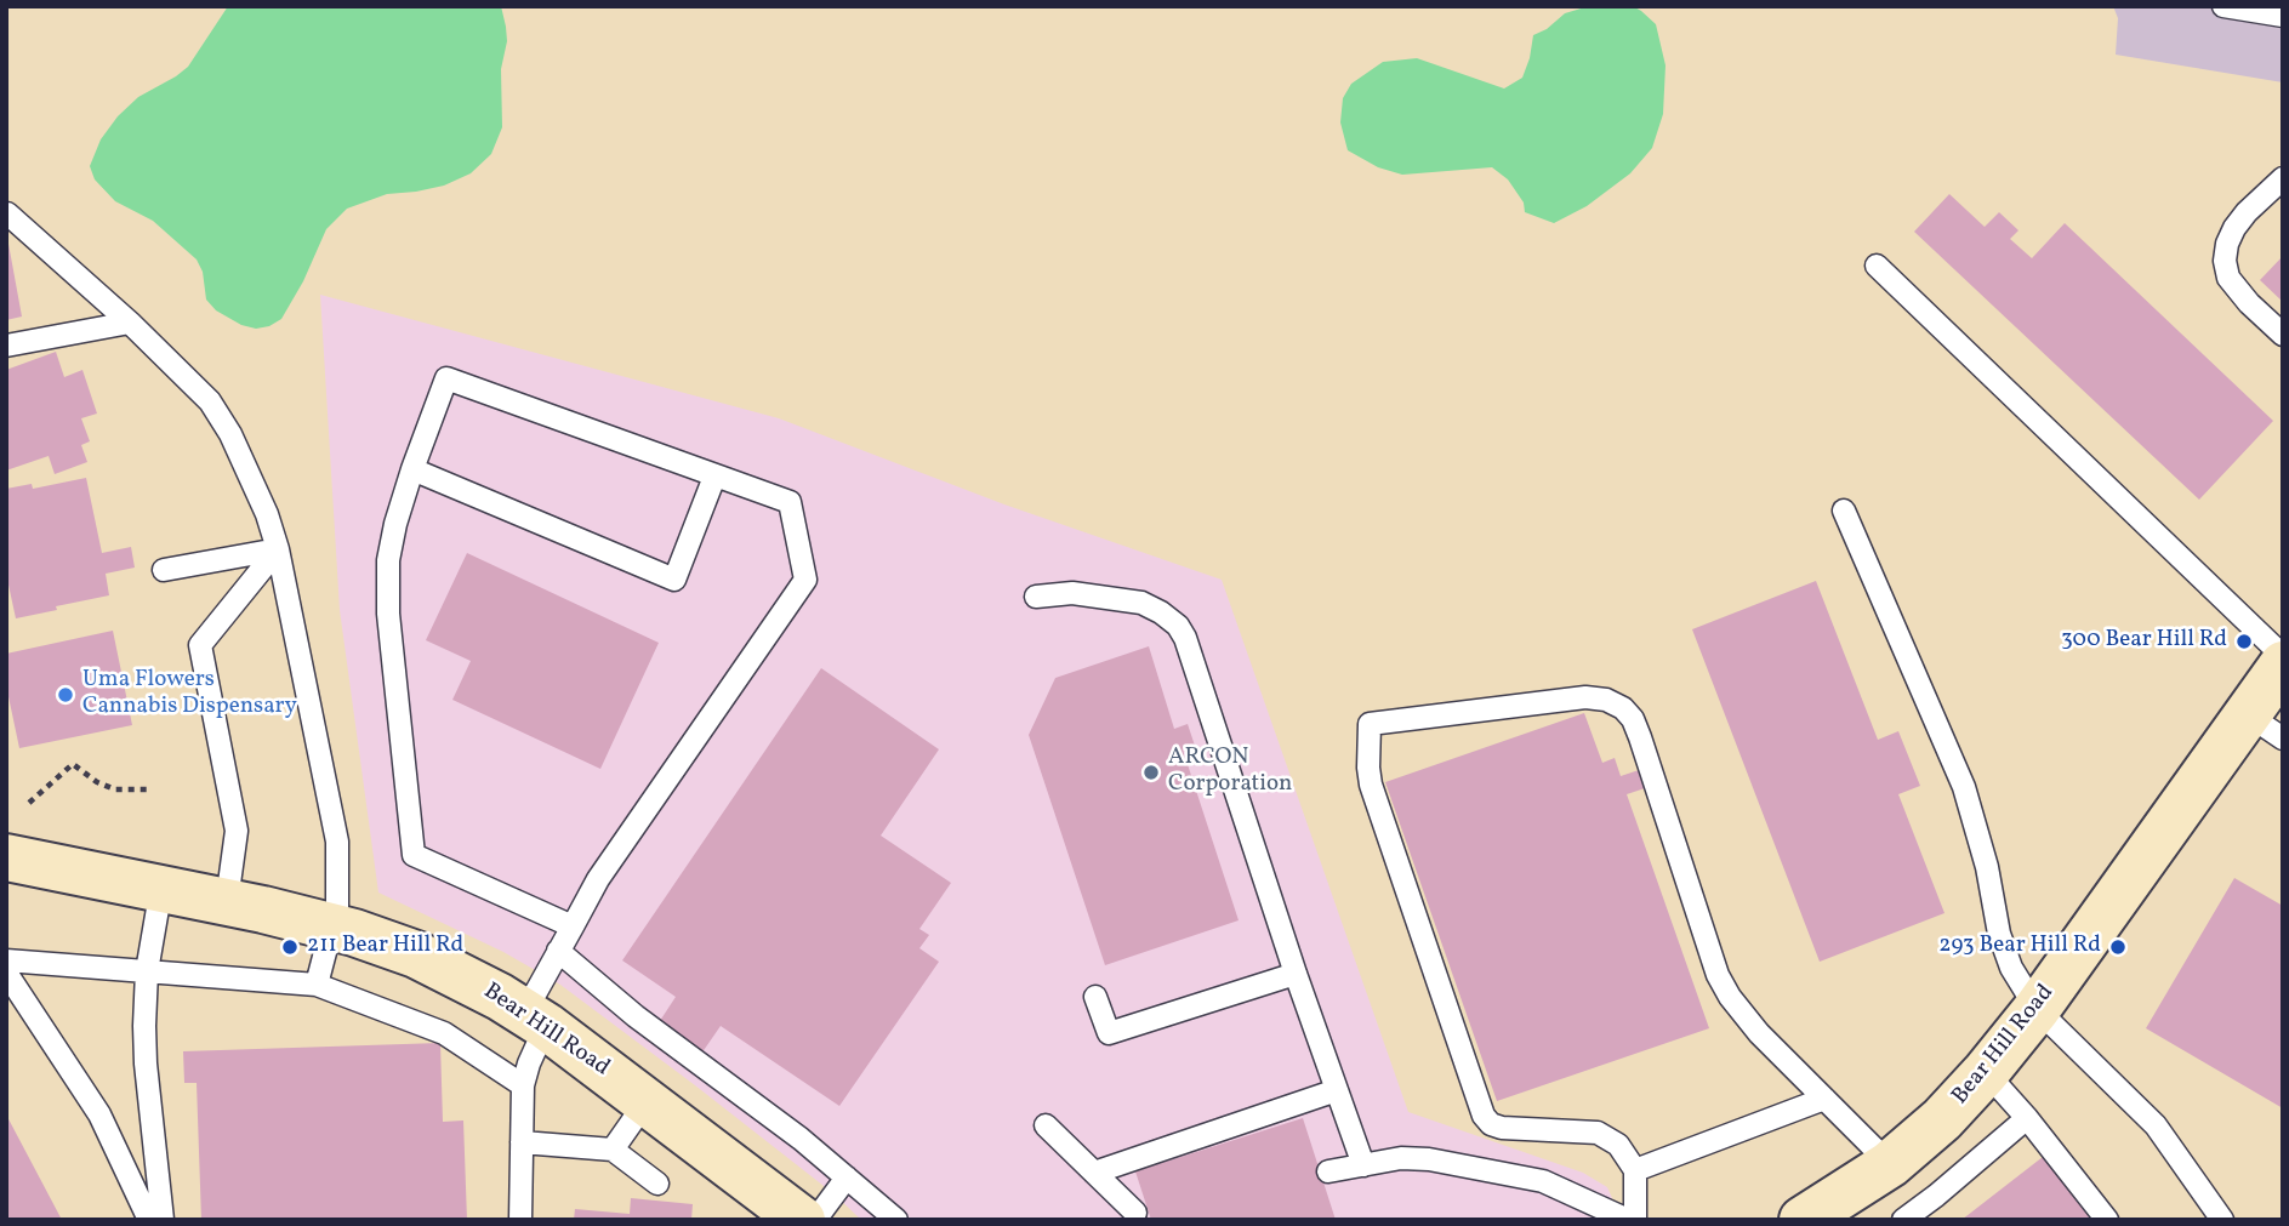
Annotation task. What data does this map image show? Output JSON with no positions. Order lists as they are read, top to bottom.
{
  "streets": {
    "street": ["Bear Hill Road"]
  },
  "places": [
    "300 Bear Hill Rd",
    "Uma Flowers Cannabis Dispensary",
    "ARCON Corporation",
    "211 Bear Hill Rd",
    "293 Bear Hill Rd"
  ]
}
